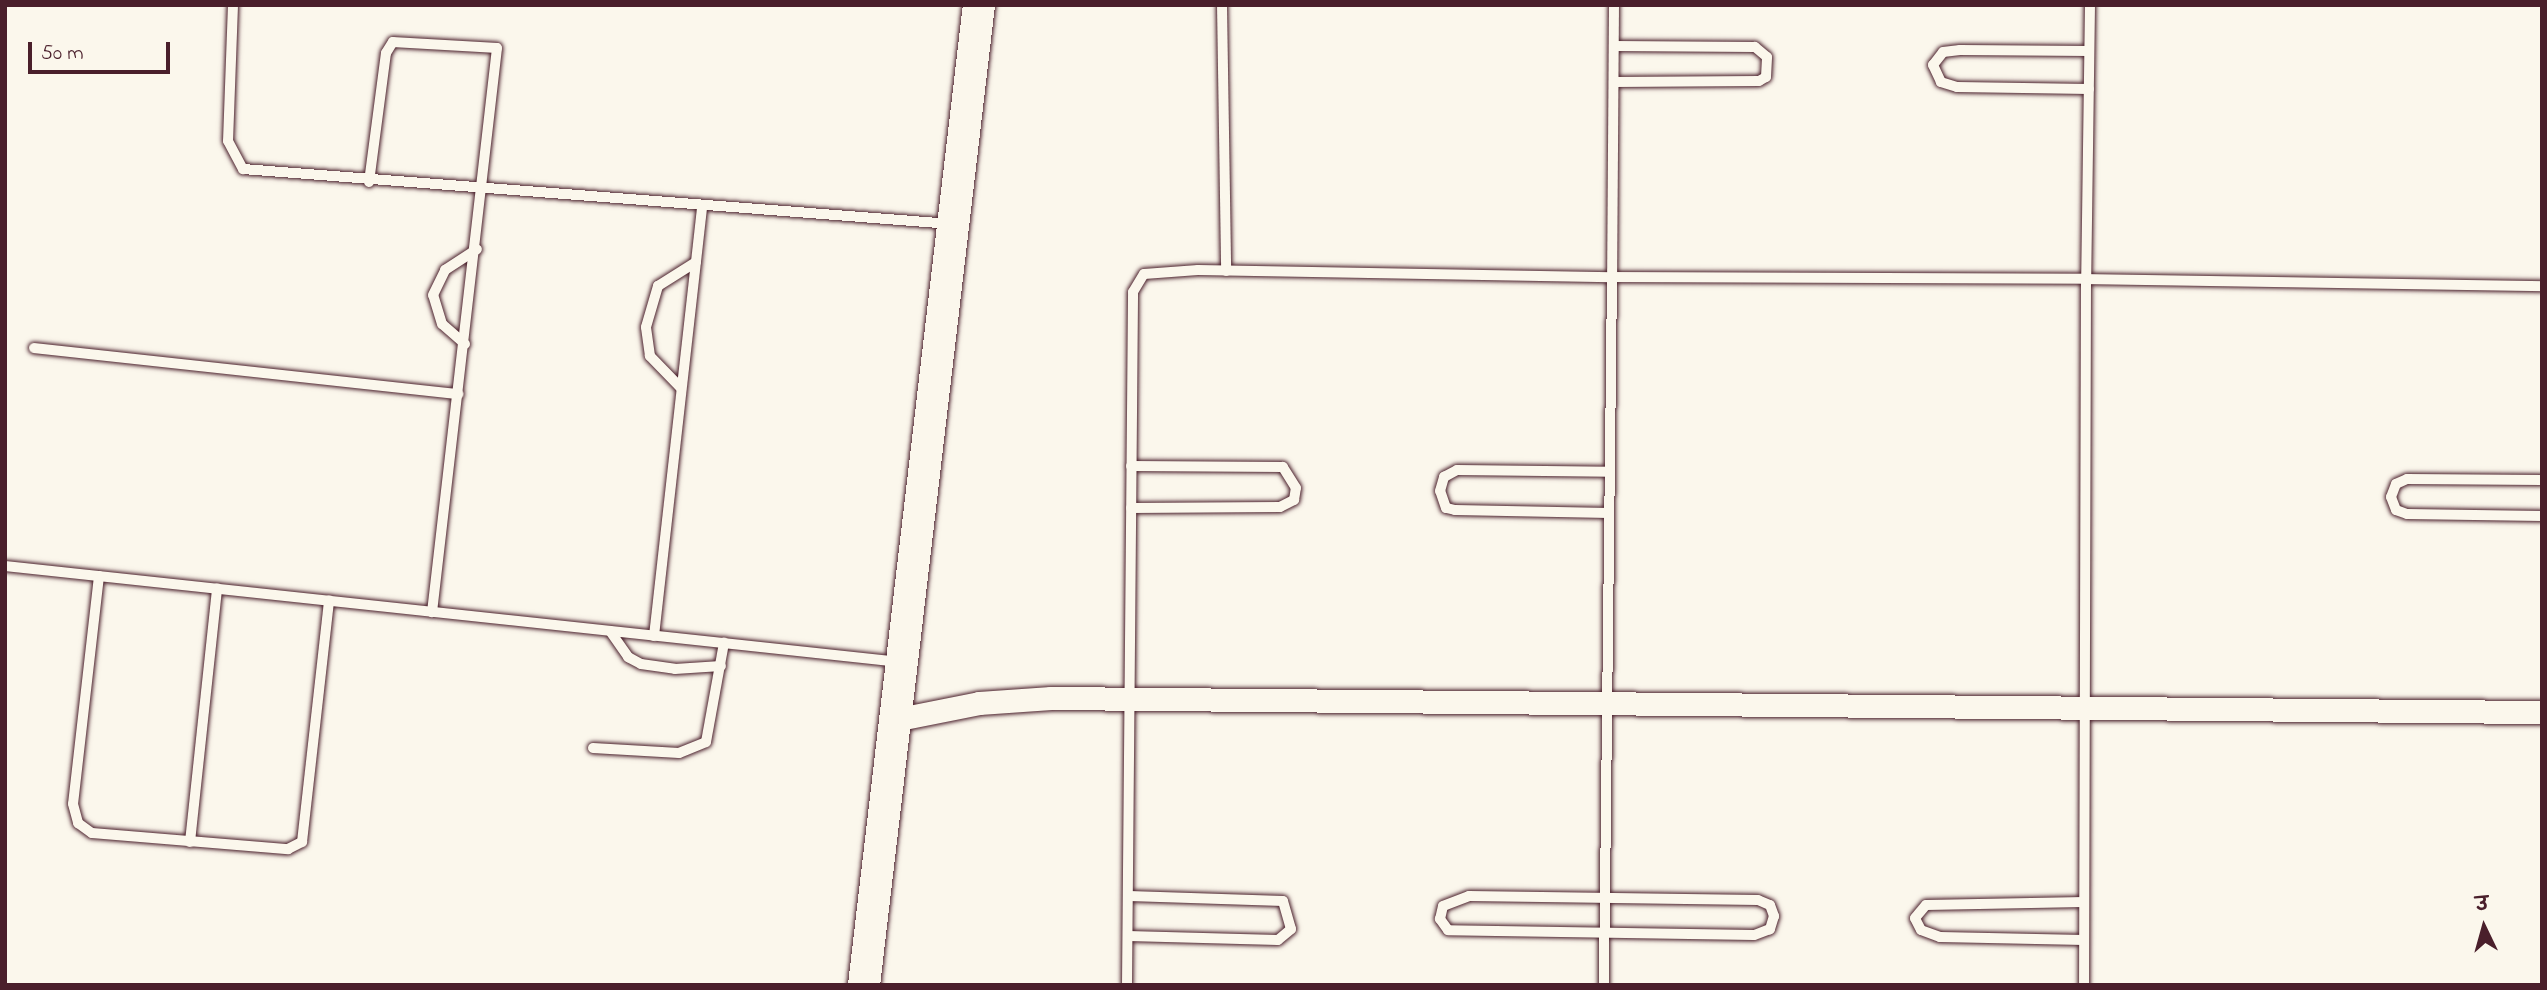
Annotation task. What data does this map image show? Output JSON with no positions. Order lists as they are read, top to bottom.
{
  "scale_bar": "50 m",
  "north": "top"
}
